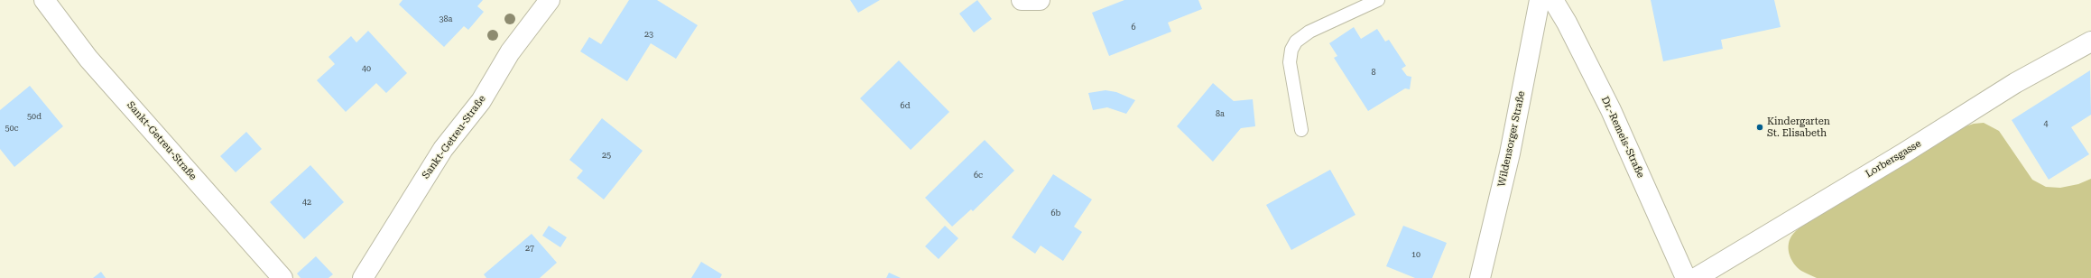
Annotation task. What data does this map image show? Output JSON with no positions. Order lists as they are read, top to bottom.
{
  "streets": {
    "street": [
      "Sankt-Getreu-Straße",
      "Dr.-Remeis-Straße",
      "Wildensorger Straße",
      "Lorbersgasse"
    ]
  },
  "places": ["Kindergarten St. Elisabeth"],
  "house_numbers": [
    "38a",
    "6",
    "23",
    "40",
    "8",
    "6d",
    "8a",
    "50d",
    "4",
    "50c",
    "25",
    "6c",
    "42",
    "6b",
    "27",
    "10"
  ]
}
